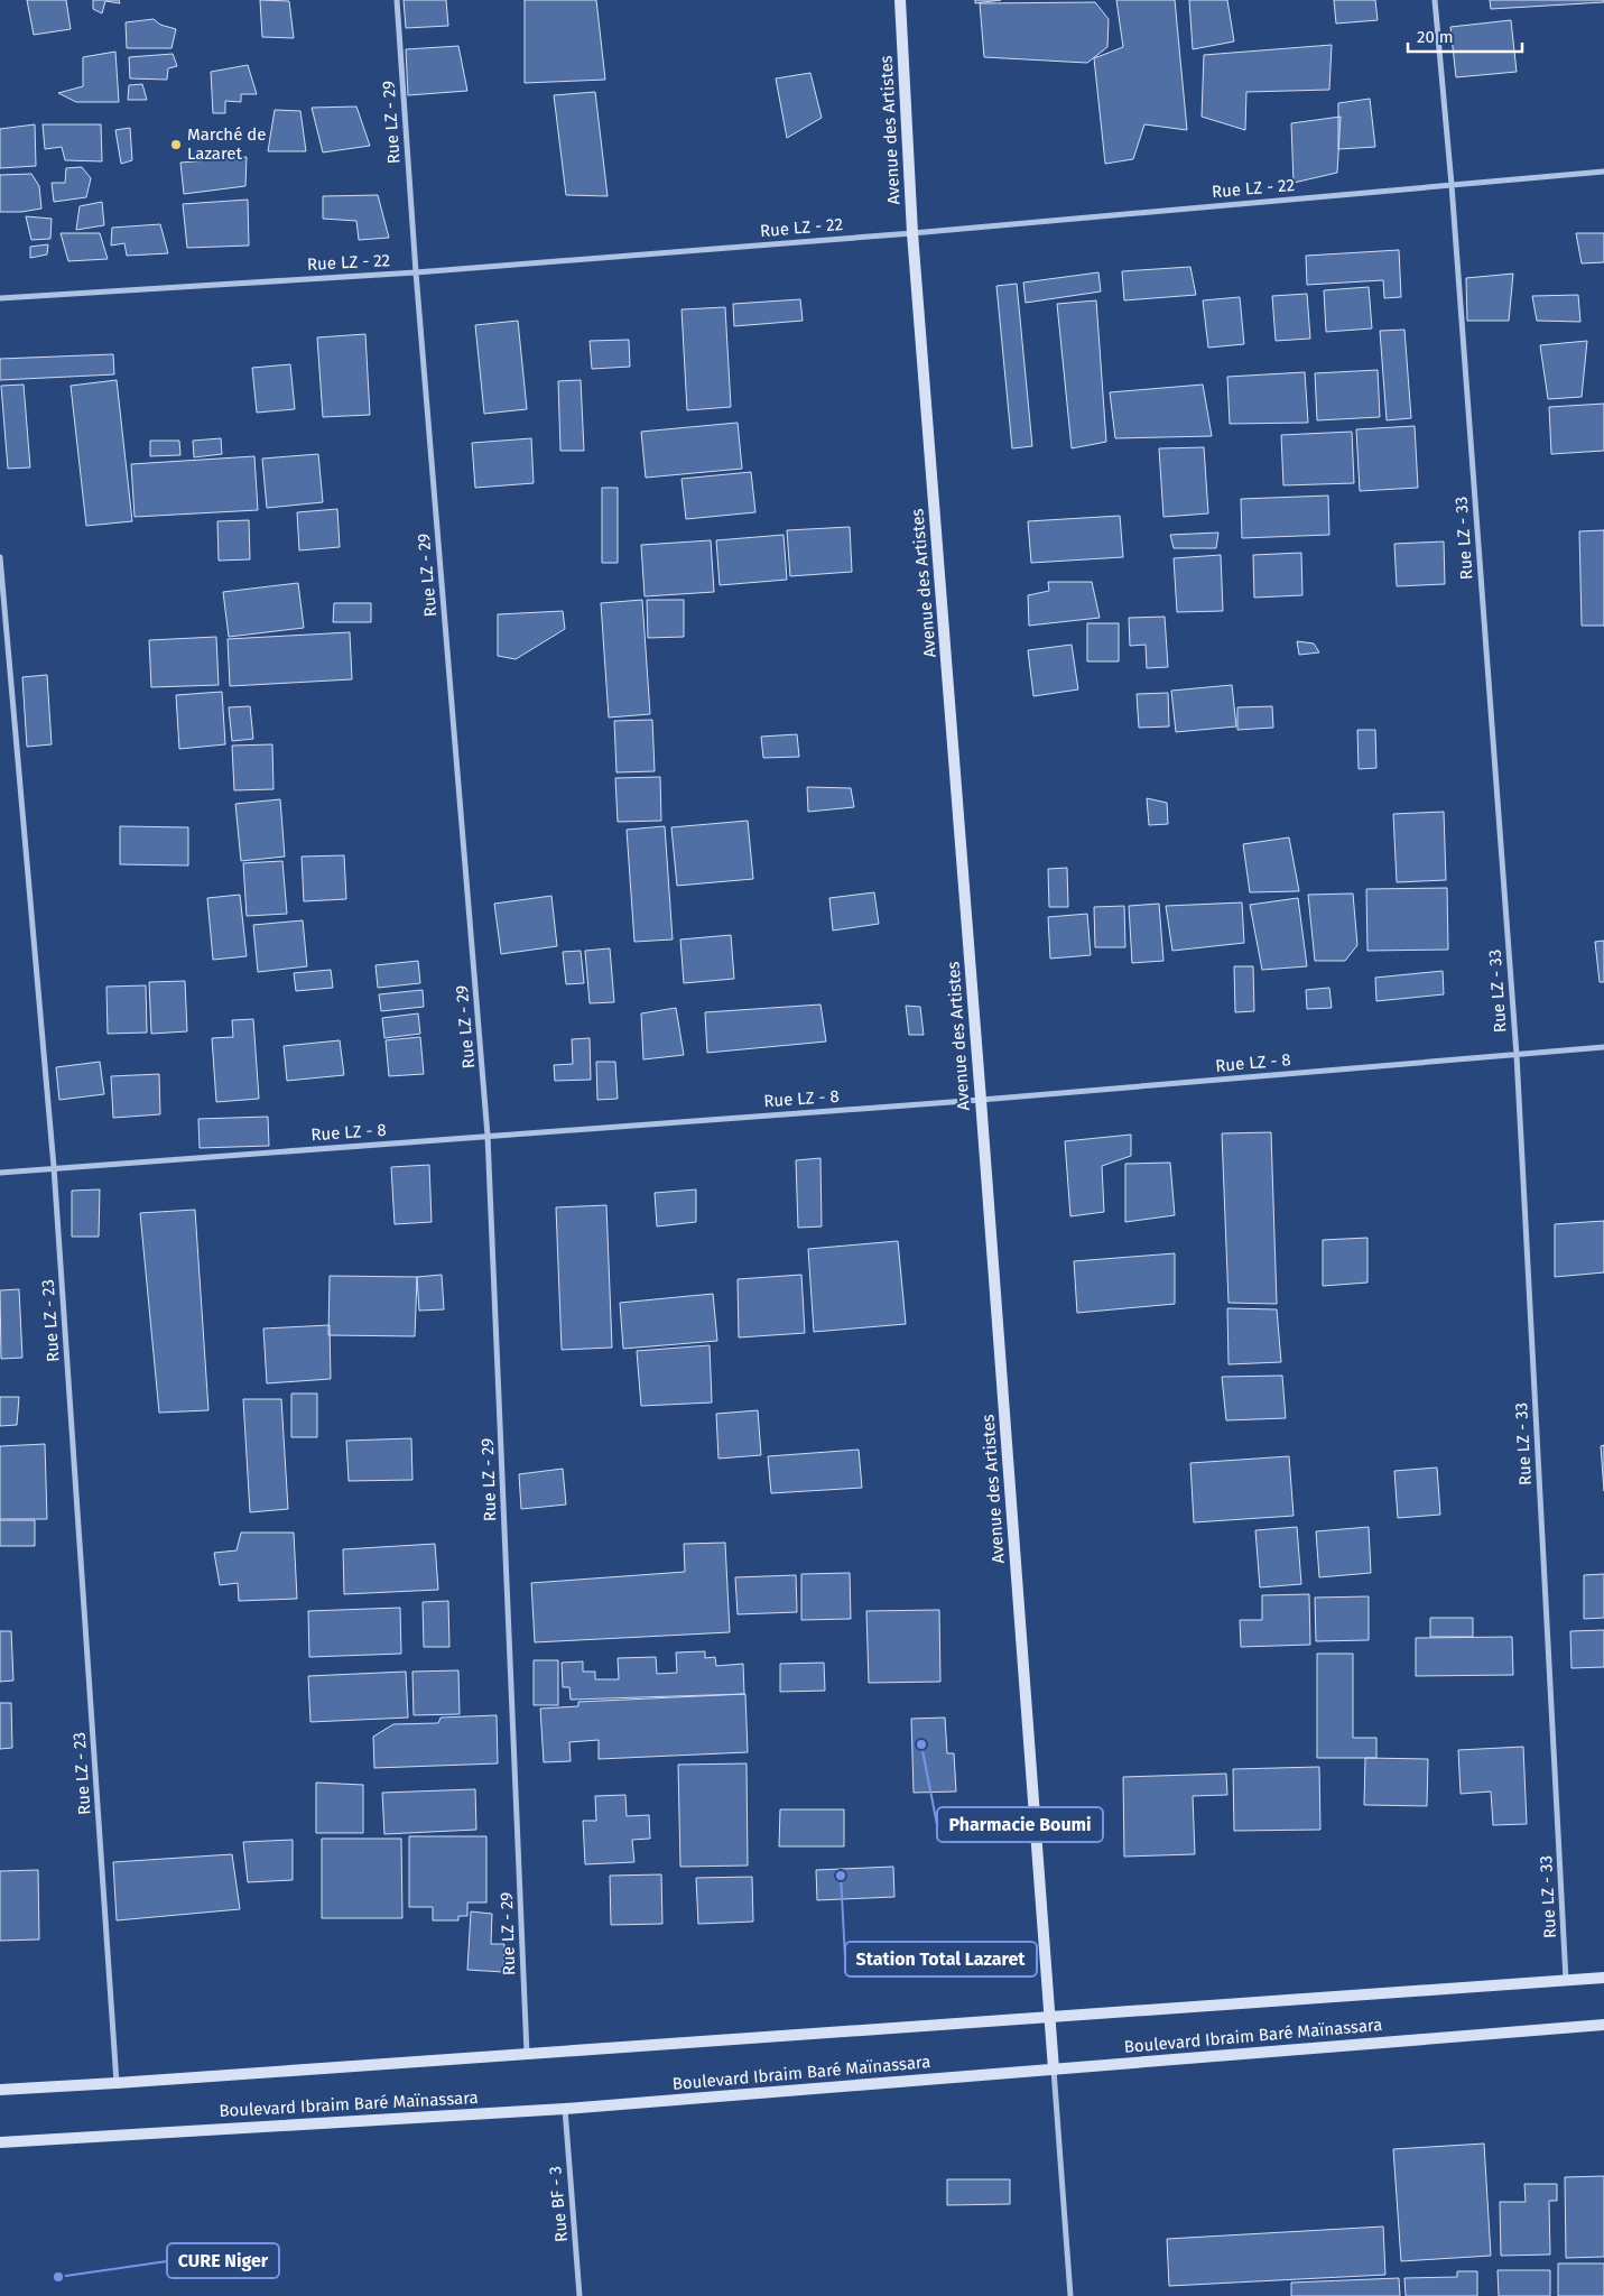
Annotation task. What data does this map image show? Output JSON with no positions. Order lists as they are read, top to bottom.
{
  "streets": {
    "main road": ["Avenue des Artistes", "Boulevard Ibraim Baré Maïnassara"],
    "street": [
      "Rue LZ - 29",
      "Rue LZ - 22",
      "Rue LZ - 33",
      "Rue LZ - 8",
      "Rue LZ - 23",
      "Rue BF - 3"
    ]
  },
  "crossings": [
    ["Rue LZ - 29", "Rue LZ - 22"],
    ["Rue LZ - 29", "Rue LZ - 8"],
    ["Rue LZ - 29", "Boulevard Ibraim Baré Maïnassara"],
    ["Avenue des Artistes", "Rue LZ - 22"],
    ["Avenue des Artistes", "Rue LZ - 8"],
    ["Avenue des Artistes", "Boulevard Ibraim Baré Maïnassara"],
    ["Rue LZ - 22", "Rue LZ - 33"],
    ["Rue LZ - 33", "Rue LZ - 8"],
    ["Rue LZ - 33", "Boulevard Ibraim Baré Maïnassara"],
    ["Rue LZ - 8", "Rue LZ - 23"],
    ["Rue LZ - 23", "Boulevard Ibraim Baré Maïnassara"],
    ["Boulevard Ibraim Baré Maïnassara", "Rue BF - 3"]
  ],
  "places": [
    "Marché de Lazaret",
    "Pharmacie Boumi",
    "Station Total Lazaret",
    "CURE Niger"
  ],
  "scale_bar": "20 m"
}
